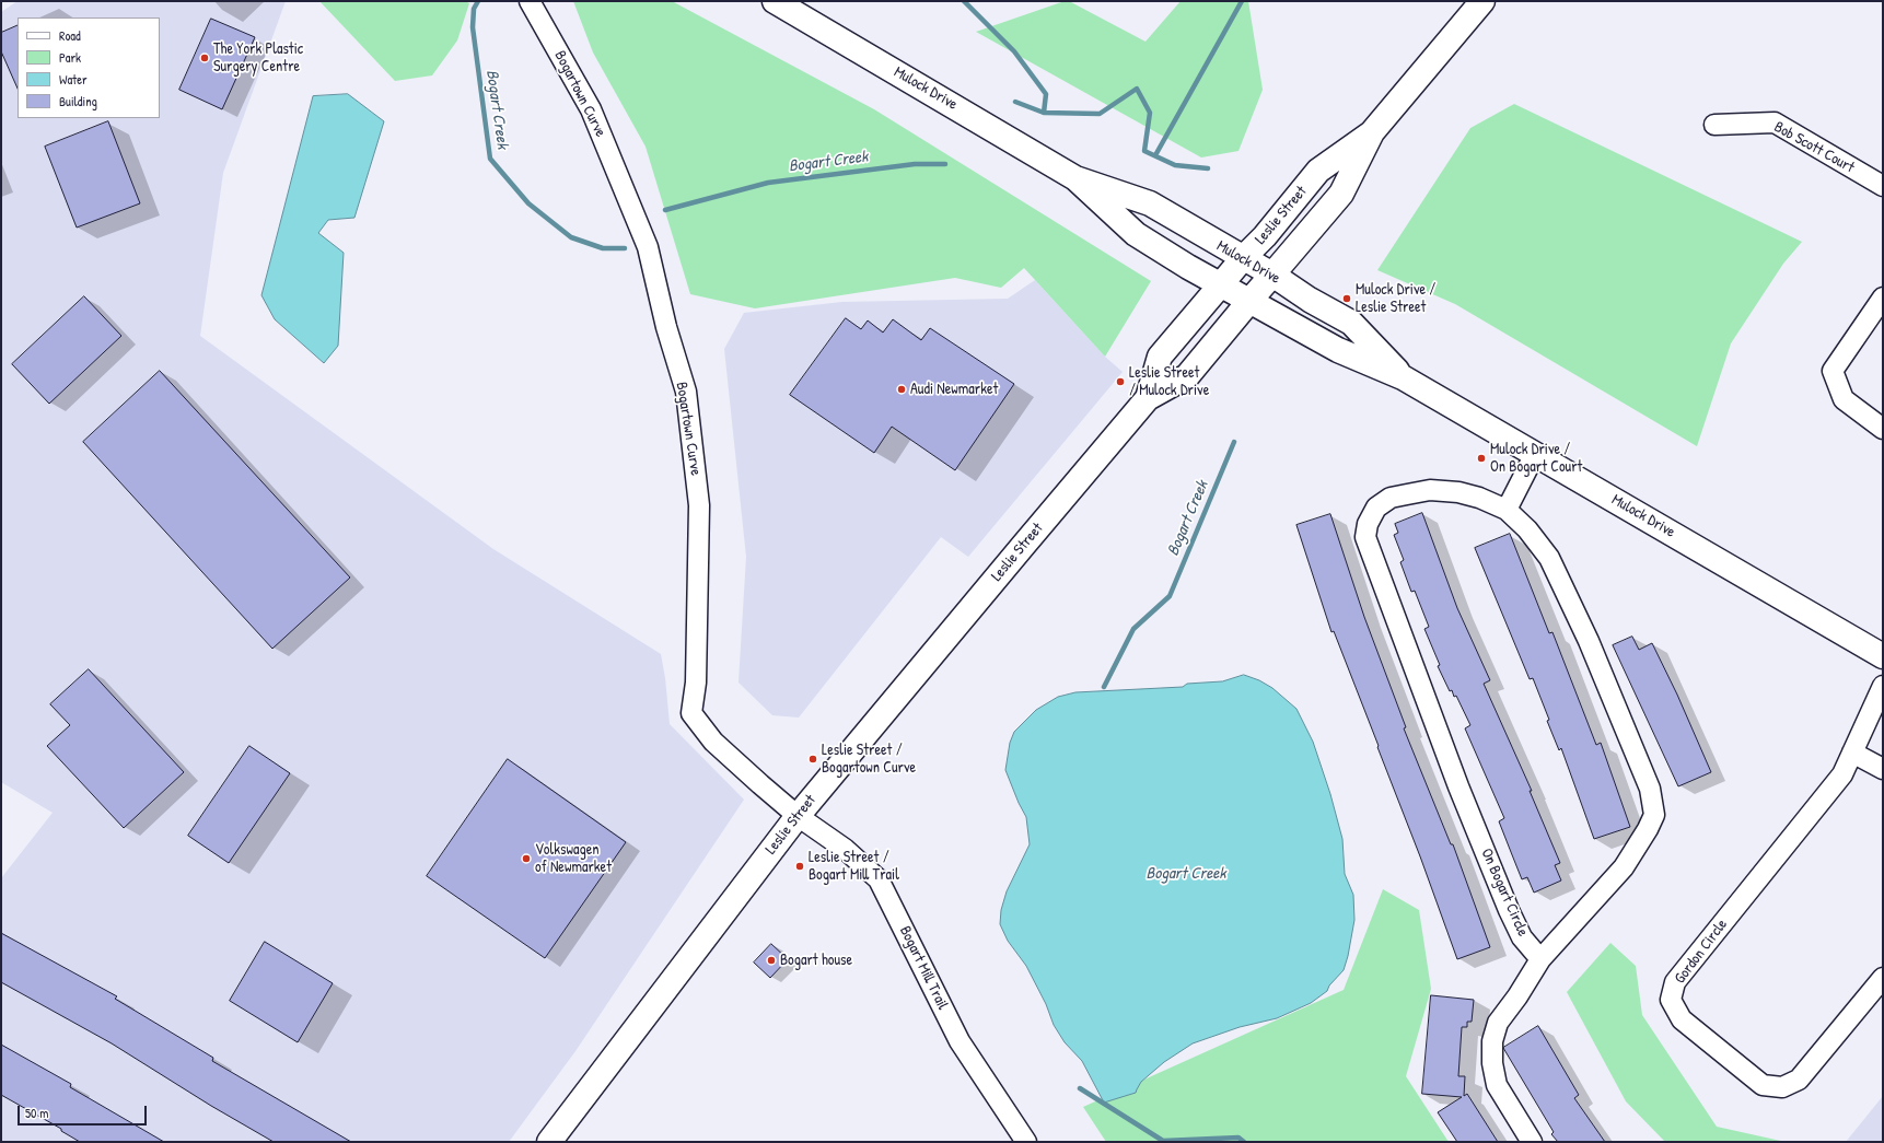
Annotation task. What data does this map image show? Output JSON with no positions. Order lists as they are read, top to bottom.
{
  "streets": {
    "main road": ["Mulock Drive", "Leslie Street"],
    "street": [
      "Bogartown Curve",
      "Bob Scott Court",
      "On Bogart Circle",
      "Gordon Circle",
      "Bogart Mill Trail"
    ]
  },
  "crossings": [
    ["Mulock Drive", "Leslie Street"],
    ["Bogartown Curve", "Leslie Street"],
    ["Bogartown Curve", "Bogart Mill Trail"],
    ["Leslie Street", "Bogart Mill Trail"]
  ],
  "water": ["Bogart Creek"],
  "places": [
    "The York Plastic Surgery Centre",
    "Mulock Drive / Leslie Street",
    "Leslie Street / Mulock Drive",
    "Audi Newmarket",
    "Mulock Drive / On Bogart Court",
    "Leslie Street / Bogartown Curve",
    "Volkswagen of Newmarket",
    "Leslie Street / Bogart Mill Trail",
    "Bogart house"
  ],
  "legend": [
    "Road",
    "Park",
    "Water",
    "Building"
  ],
  "scale_bar": "50 m"
}
